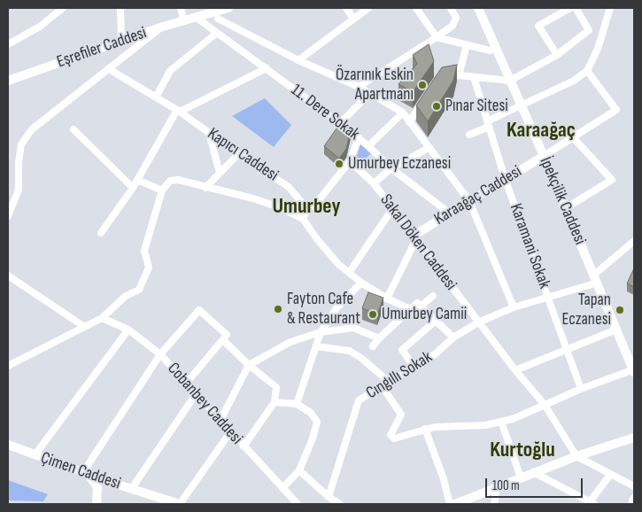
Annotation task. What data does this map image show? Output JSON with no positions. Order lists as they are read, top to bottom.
{
  "streets": {
    "main road": [
      "Eşrefiler Caddesi",
      "Karaağaç Caddesi",
      "İpekçilik Caddesi",
      "Çimen Caddesi"
    ],
    "street": [
      "11. Dere Sokak",
      "Kapıcı Caddesi",
      "Sakal Döken Caddesi",
      "Karamani Sokak",
      "Cıngıllı Sokak",
      "Cobanbey Caddesi"
    ]
  },
  "crossings": [
    ["Eşrefiler Caddesi", "11. Dere Sokak"],
    ["11. Dere Sokak", "Karaağaç Caddesi"],
    ["Karaağaç Caddesi", "İpekçilik Caddesi"],
    ["Karaağaç Caddesi", "Sakal Döken Caddesi"],
    ["Karaağaç Caddesi", "Karamani Sokak"],
    ["İpekçilik Caddesi", "Cıngıllı Sokak"],
    ["Sakal Döken Caddesi", "Cıngıllı Sokak"],
    ["Karamani Sokak", "Cıngıllı Sokak"]
  ],
  "districts": ["Karaağaç", "Umurbey", "Kurtoğlu"],
  "places": [
    "Özarınık Eskin Apartmanı",
    "Pınar Sitesi",
    "Umurbey Eczanesi",
    "Fayton Cafe & Restaurant",
    "Tapan Eczanesi",
    "Umurbey Camii"
  ],
  "scale_bar": "100 m"
}
